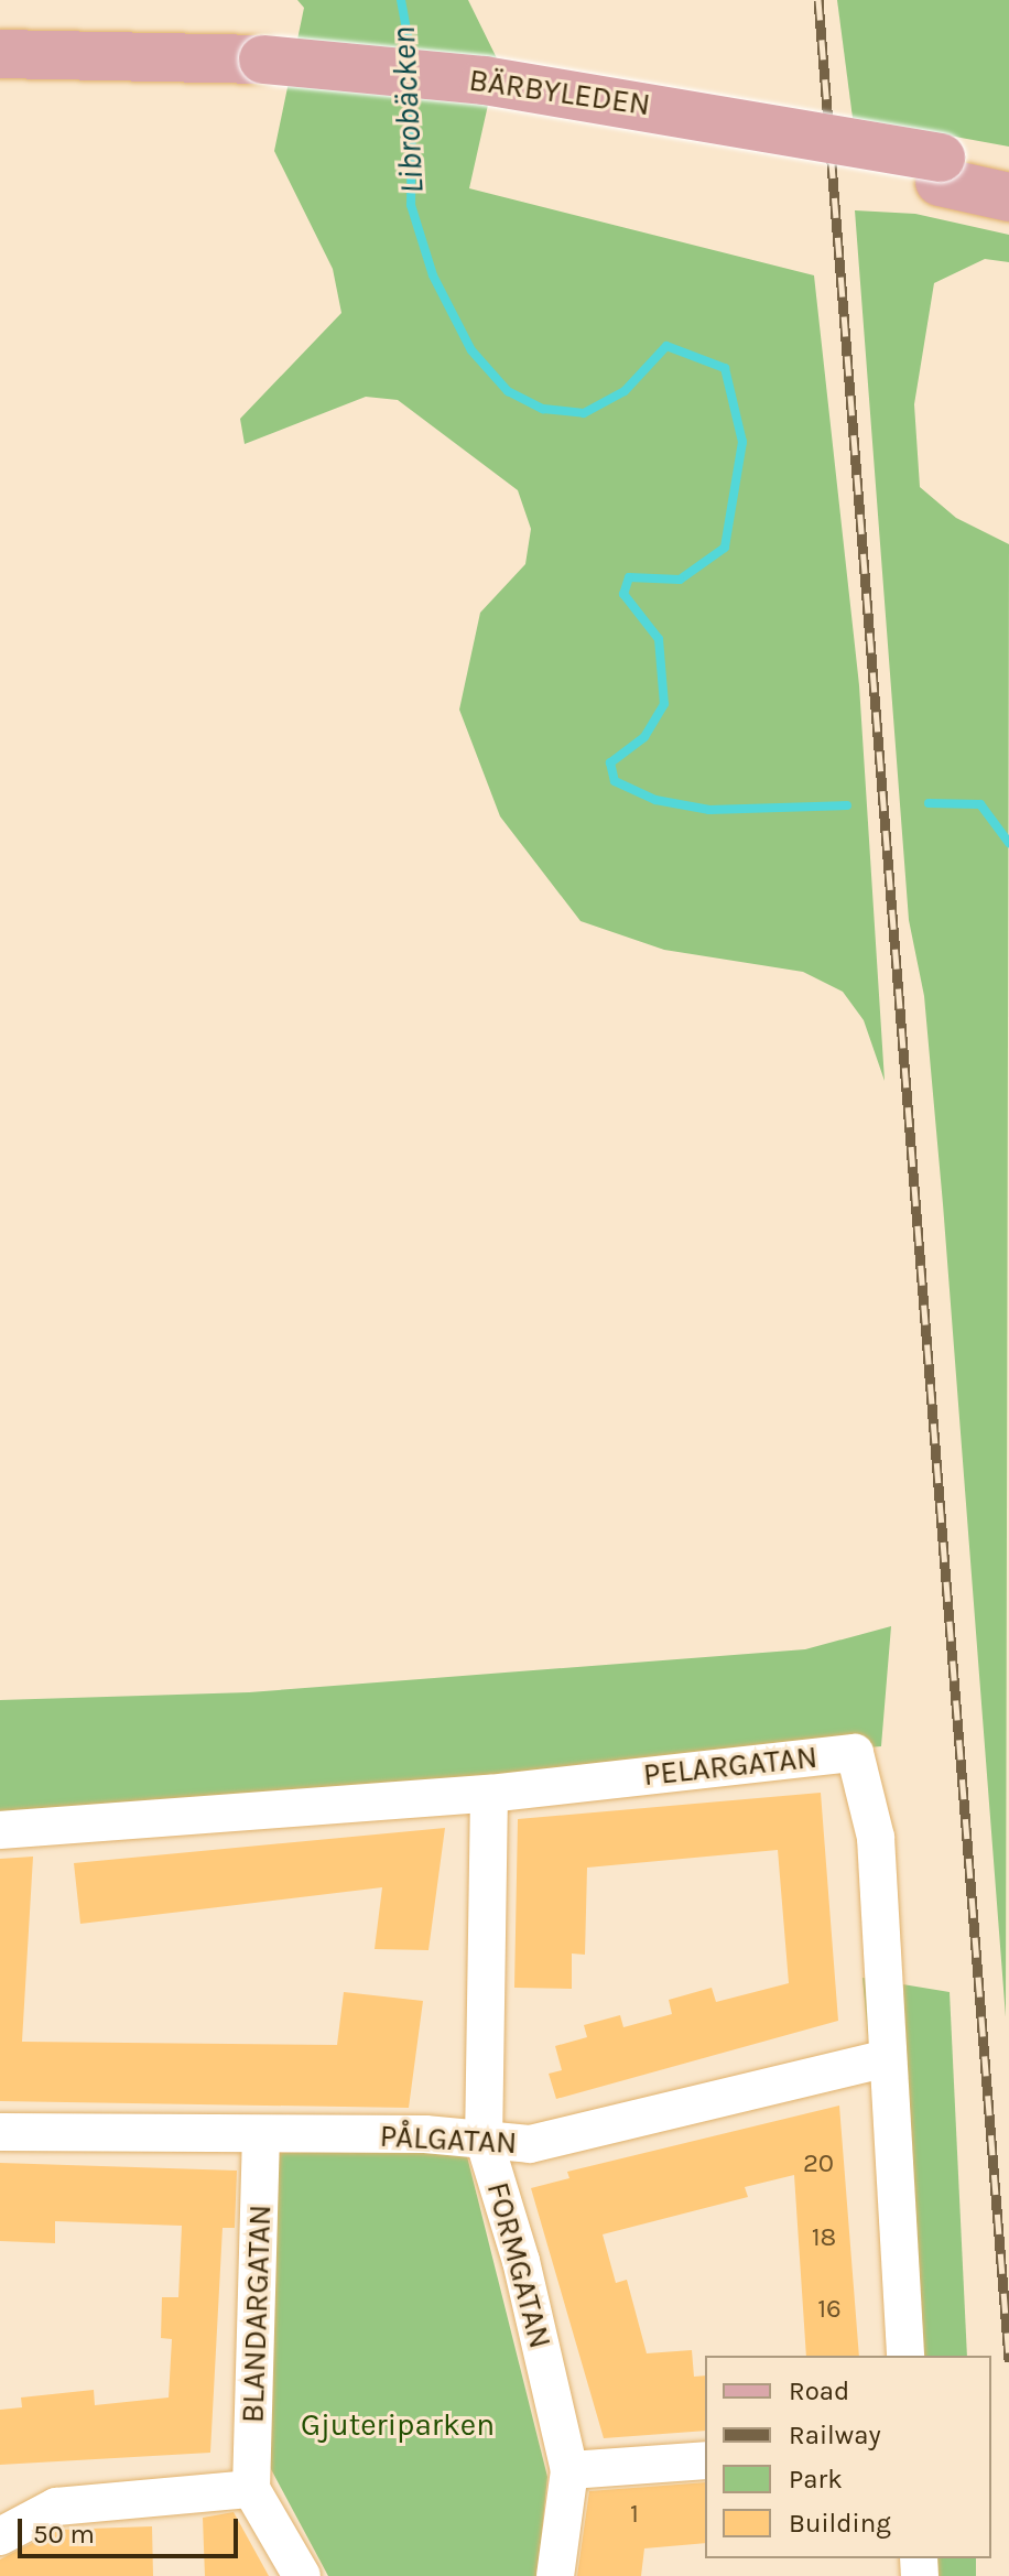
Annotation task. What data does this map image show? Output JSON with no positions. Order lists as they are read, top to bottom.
{
  "streets": {
    "main road": ["BÄRBYLEDEN"],
    "street": [
      "PELARGATAN",
      "PÅLGATAN",
      "FORMGATAN",
      "BLANDARGATAN"
    ]
  },
  "crossings": [
    ["PELARGATAN", "PÅLGATAN"],
    ["PELARGATAN", "FORMGATAN"],
    ["PÅLGATAN", "FORMGATAN"],
    ["PÅLGATAN", "BLANDARGATAN"]
  ],
  "water": ["Librobäcken"],
  "parks": ["Gjuteriparken"],
  "house_numbers": [
    "20",
    "18",
    "16",
    "1"
  ],
  "legend": [
    "Road",
    "Railway",
    "Park",
    "Building"
  ],
  "scale_bar": "50 m"
}
